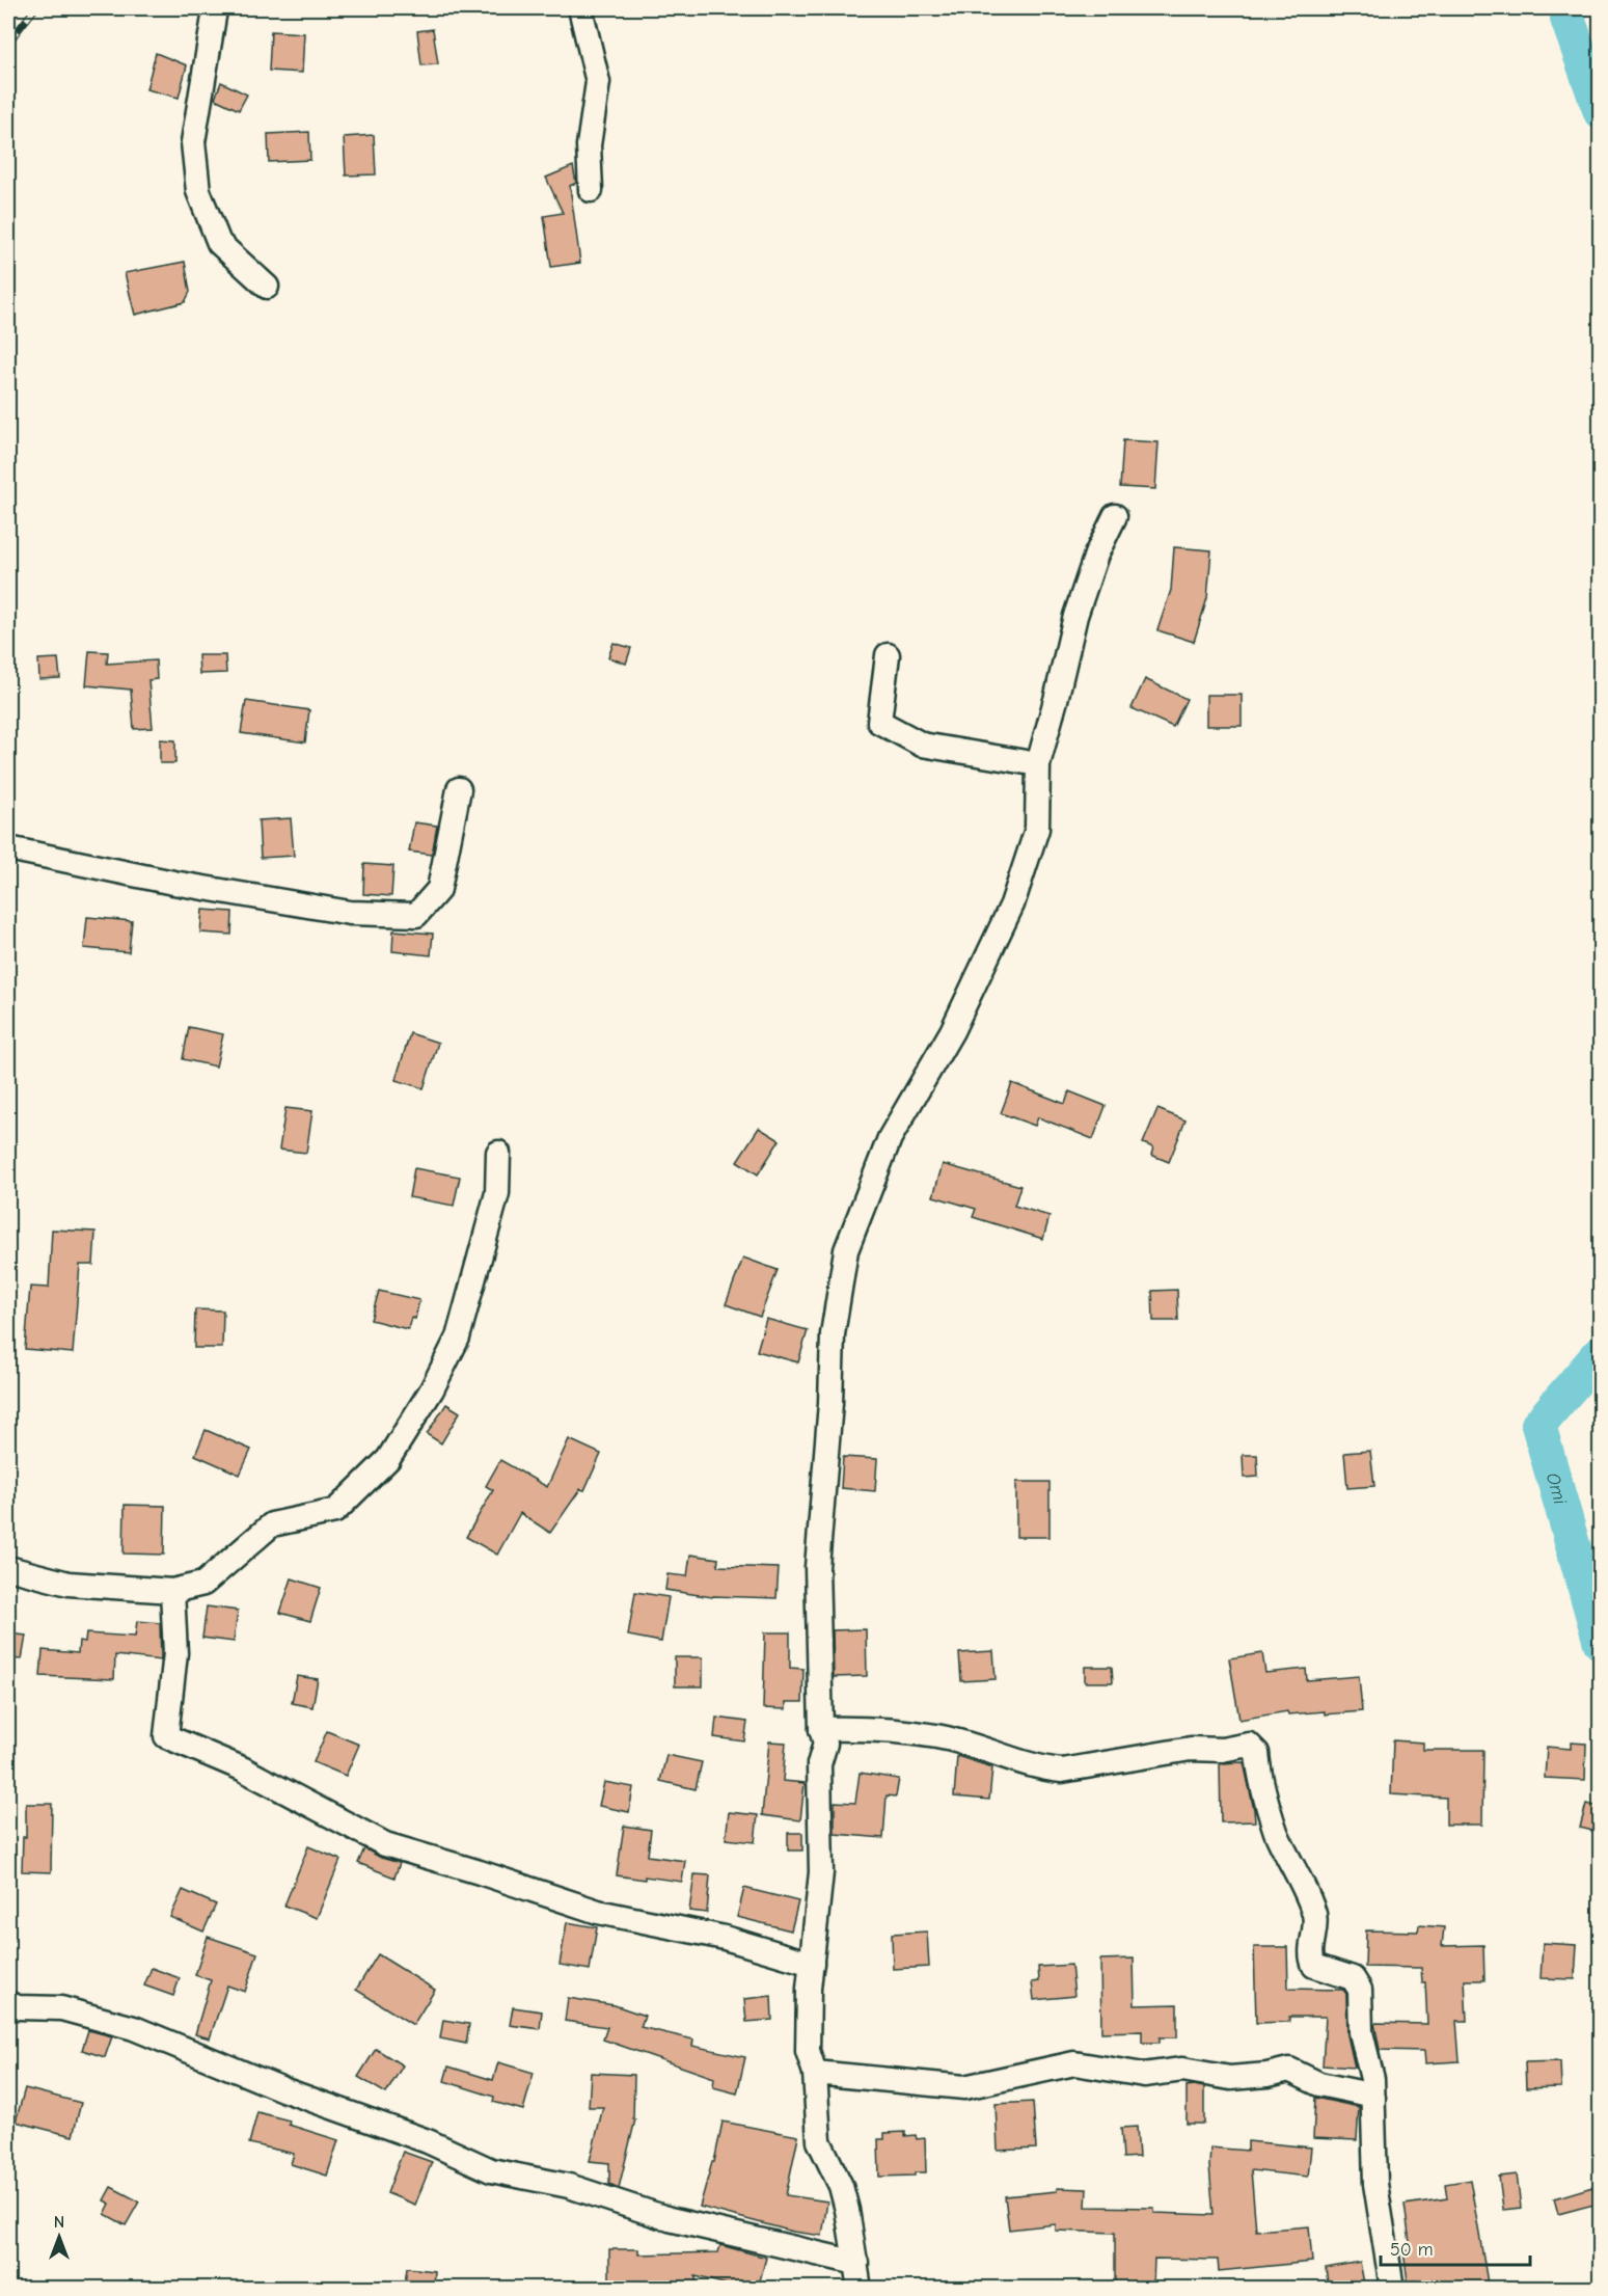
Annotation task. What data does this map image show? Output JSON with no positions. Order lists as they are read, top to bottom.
{
  "water": ["Omi"],
  "scale_bar": "50 m",
  "north": "top"
}
